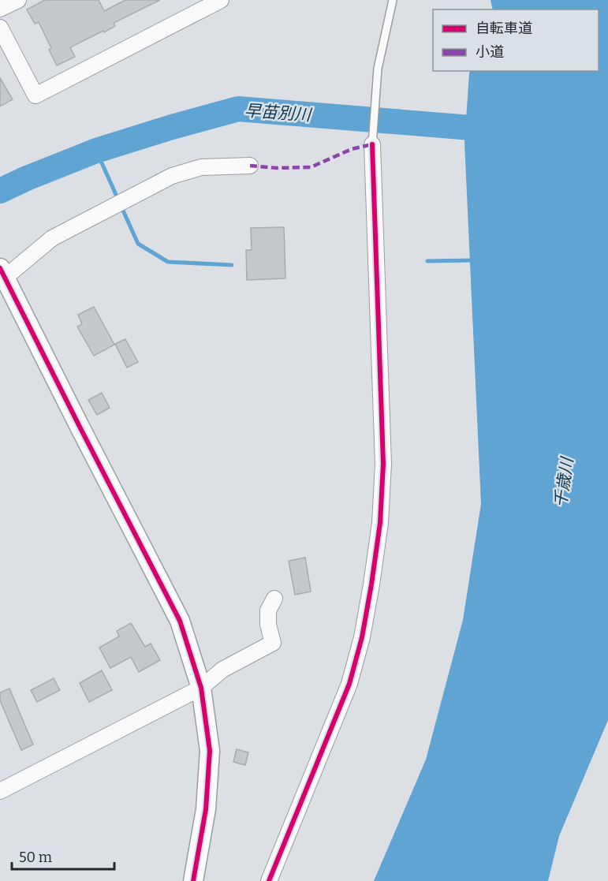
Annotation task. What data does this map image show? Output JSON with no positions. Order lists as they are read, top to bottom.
{
  "water": ["早苗別川", "千歳川"],
  "legend": ["自転車道", "小道"],
  "scale_bar": "50 m"
}
